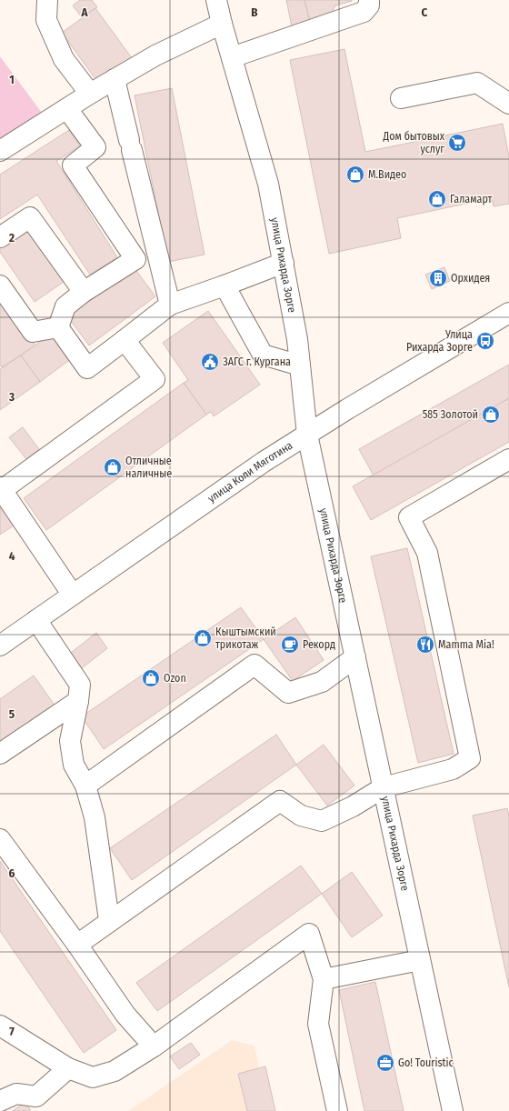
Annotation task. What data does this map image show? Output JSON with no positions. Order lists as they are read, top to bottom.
{
  "streets": {
    "main road": ["улица Рихарда Зорге", "улица Коли Мяготина"]
  },
  "crossings": [
    ["улица Рихарда Зорге", "улица Коли Мяготина"]
  ],
  "places": {
    "supermarket": ["Дом бытовых услуг"],
    "shop": [
      "М.Видео",
      "Галамарт",
      "585 Золотой",
      "Отличные наличные",
      "Кыштымский трикотаж",
      "Ozon"
    ],
    "building": ["Орхидея"],
    "bus stop": ["Улица Рихарда Зорге"],
    "public building": ["ЗАГС г. Кургана"],
    "cafe": ["Рекорд"],
    "restaurant": ["Mamma Mia!"],
    "office": ["Go! Touristic"]
  },
  "grid": {
    "columns": ["A", "B", "C"],
    "rows": [
      "1",
      "2",
      "3",
      "4",
      "5",
      "6",
      "7"
    ]
  }
}
